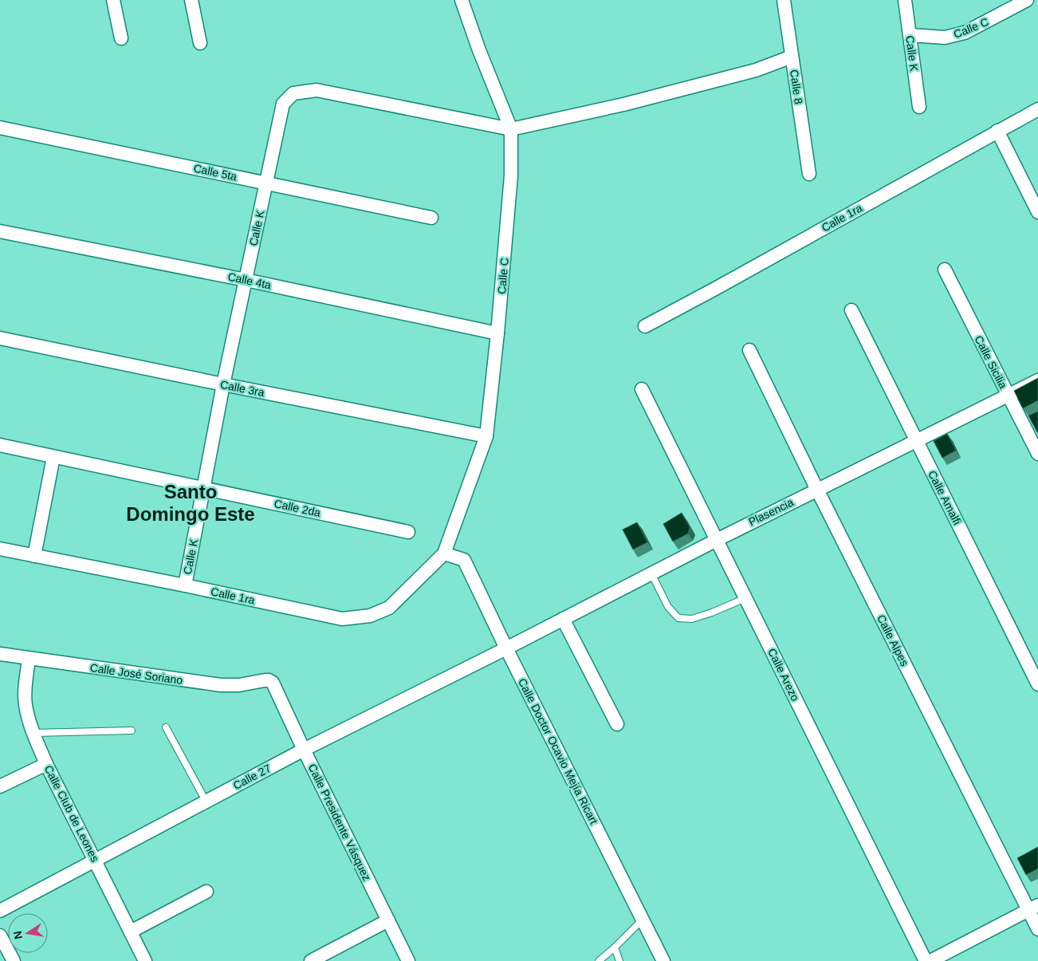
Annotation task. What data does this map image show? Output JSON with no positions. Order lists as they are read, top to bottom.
{
  "streets": {
    "street": [
      "Calle C",
      "Calle K",
      "Calle 8",
      "Calle 5ta",
      "Calle 1ra",
      "Calle 4ta",
      "Calle Sicilia",
      "Calle 3ra",
      "Calle Amalfi",
      "Calle 2da",
      "Plasencia",
      "Calle Alpes",
      "Calle José Soriano",
      "Calle Arezo",
      "Calle Doctor Ocavio Mejía Ricart",
      "Calle 27",
      "Calle Club de Leones",
      "Calle Presidente Vásquez"
    ]
  },
  "crossings": [
    ["Calle C", "Calle K"],
    ["Calle C", "Calle 1ra"],
    ["Calle C", "Calle 4ta"],
    ["Calle C", "Calle 3ra"],
    ["Calle C", "Calle Doctor Ocavio Mejía Ricart"],
    ["Calle K", "Calle 5ta"],
    ["Calle K", "Calle 1ra"],
    ["Calle K", "Calle 4ta"],
    ["Calle K", "Calle 3ra"],
    ["Calle K", "Calle 2da"],
    ["Calle 1ra", "Calle Doctor Ocavio Mejía Ricart"],
    ["Calle Sicilia", "Plasencia"],
    ["Calle Amalfi", "Plasencia"],
    ["Plasencia", "Calle Alpes"],
    ["Plasencia", "Calle Arezo"],
    ["Plasencia", "Calle Doctor Ocavio Mejía Ricart"],
    ["Plasencia", "Calle 27"],
    ["Calle José Soriano", "Calle Club de Leones"],
    ["Calle José Soriano", "Calle Presidente Vásquez"],
    ["Calle Doctor Ocavio Mejía Ricart", "Calle 27"],
    ["Calle 27", "Calle Club de Leones"],
    ["Calle 27", "Calle Presidente Vásquez"]
  ],
  "districts": ["Santo Domingo Este"],
  "north": "left"
}
